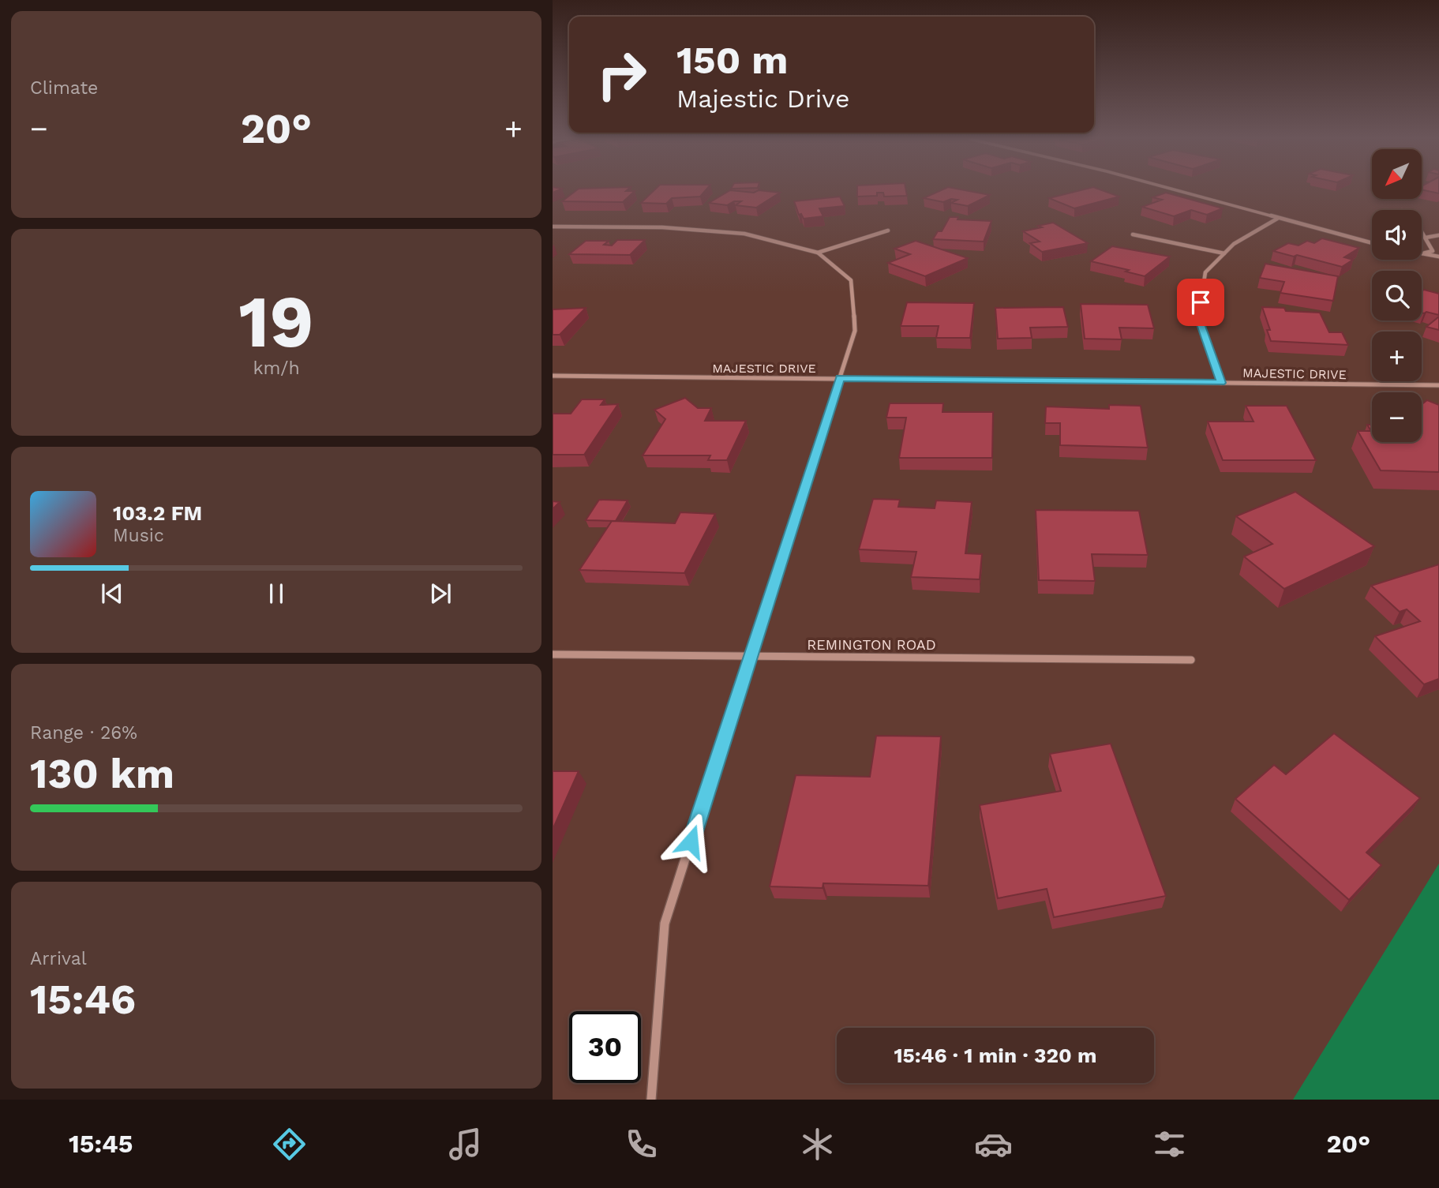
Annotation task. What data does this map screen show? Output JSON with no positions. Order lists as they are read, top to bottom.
{
  "streets": {
    "street": ["MAJESTIC DRIVE", "REMINGTON ROAD"]
  },
  "north": "bottom left",
  "page": {
    "tile": [
      "Climate",
      ["19", "km/h"],
      ["Range · 26%", "130 km"],
      ["Arrival", "15:46"]
    ],
    "turn": ["150 m", "Majestic Drive"],
    "heat": ["−", "20°", "+"],
    "map_buttons": ["+", "−"],
    "song": ["103.2 FM", "Music"],
    "limit": "30",
    "trip": "15:46 · 1 min · 320 m",
    "tabs": ["15:45", "20°"]
  }
}
